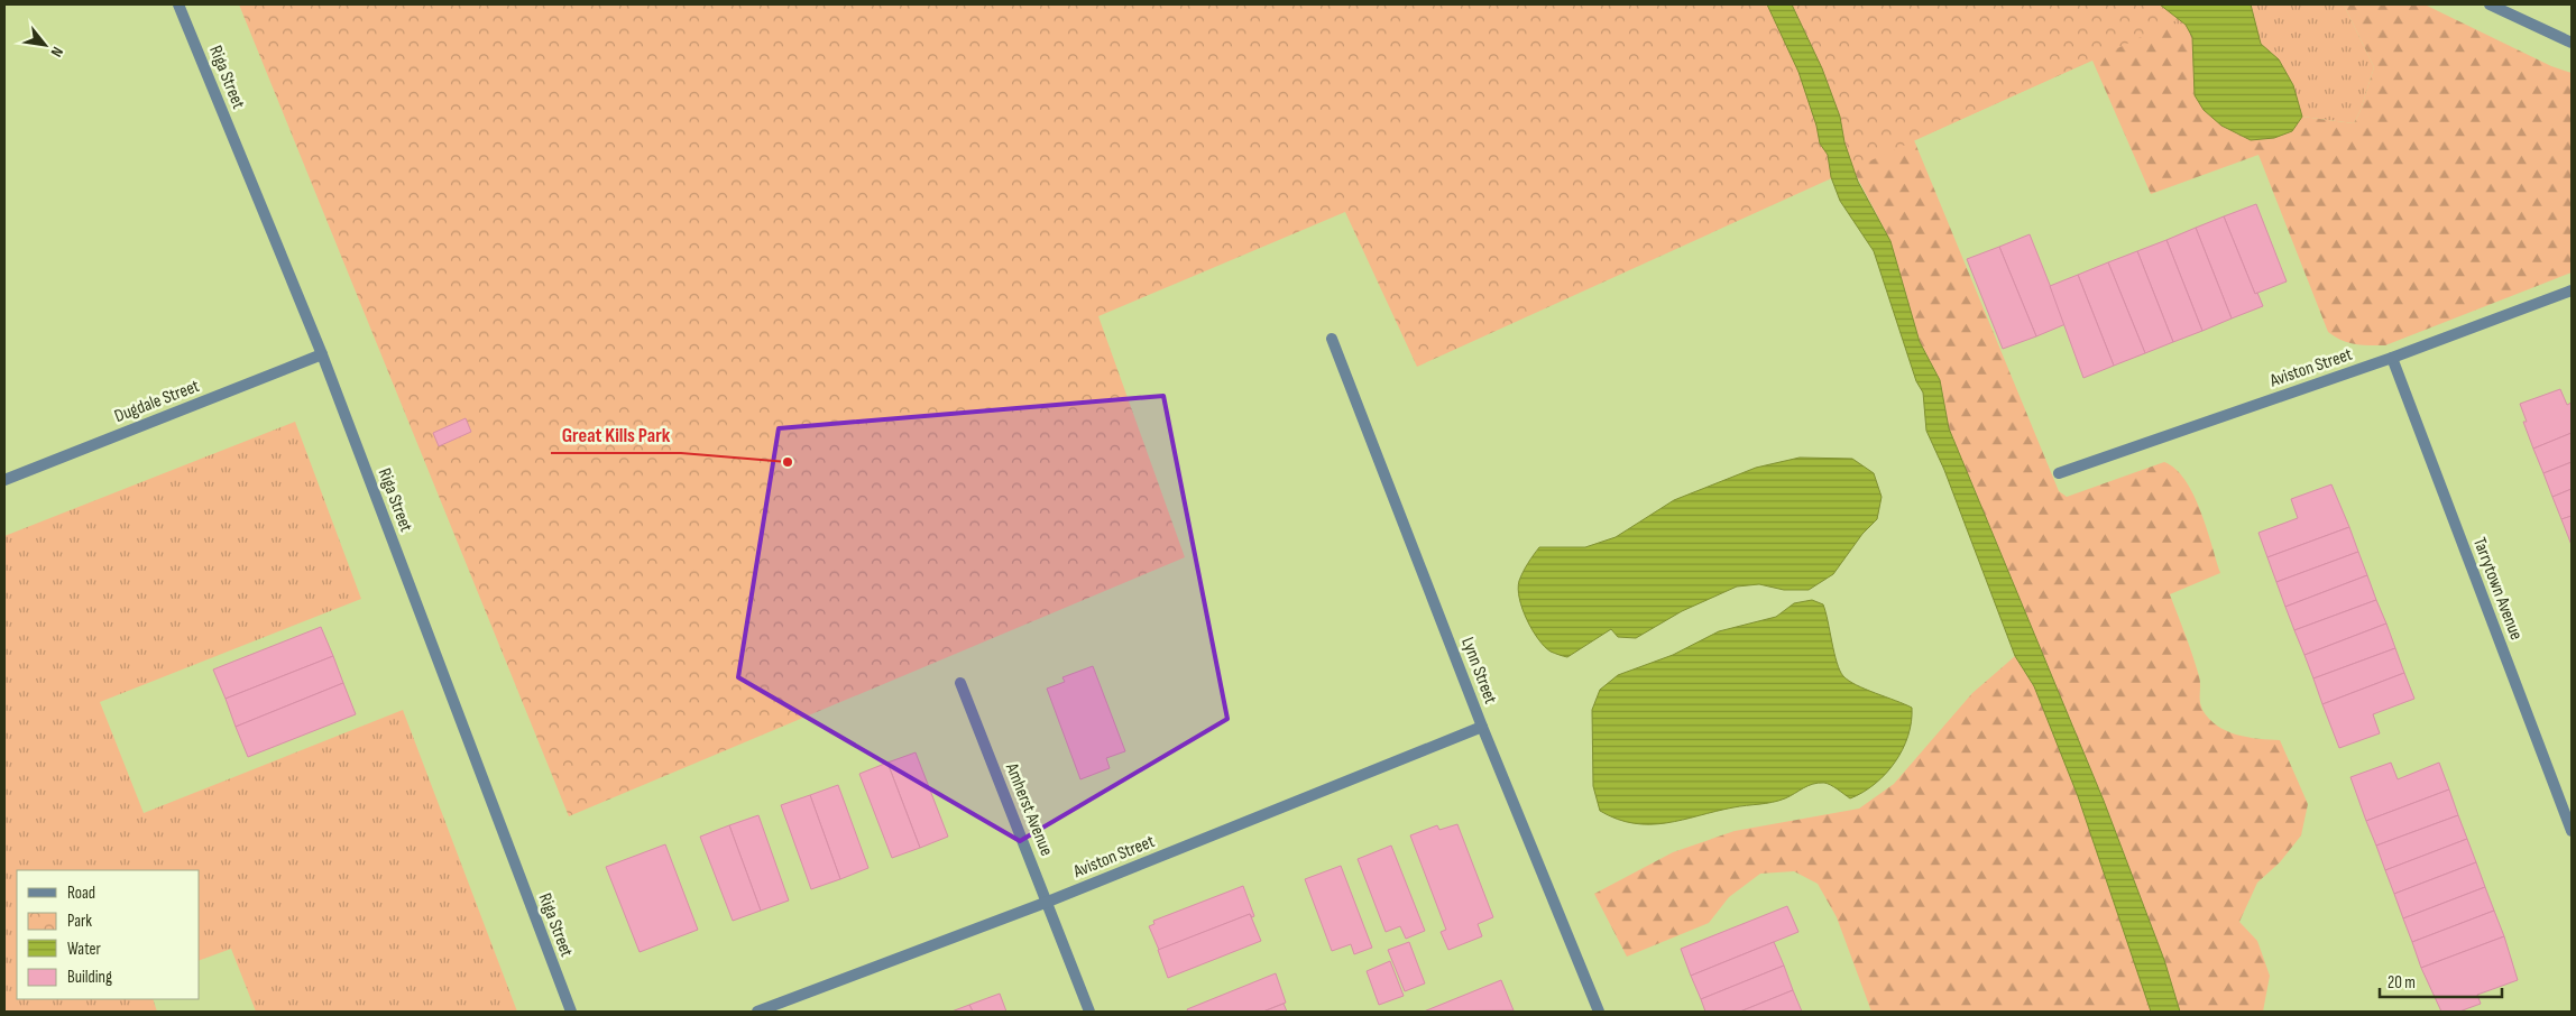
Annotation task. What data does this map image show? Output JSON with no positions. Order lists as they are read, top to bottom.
{
  "streets": {
    "street": [
      "Riga Street",
      "Aviston Street",
      "Dugdale Street",
      "Tarrytown Avenue",
      "Lynn Street",
      "Amherst Avenue"
    ]
  },
  "crossings": [
    ["Riga Street", "Dugdale Street"],
    ["Aviston Street", "Tarrytown Avenue"],
    ["Aviston Street", "Lynn Street"],
    ["Aviston Street", "Amherst Avenue"]
  ],
  "places": ["Great Kills Park"],
  "legend": [
    "Road",
    "Park",
    "Water",
    "Building"
  ],
  "scale_bar": "20 m",
  "north": "bottom right"
}
